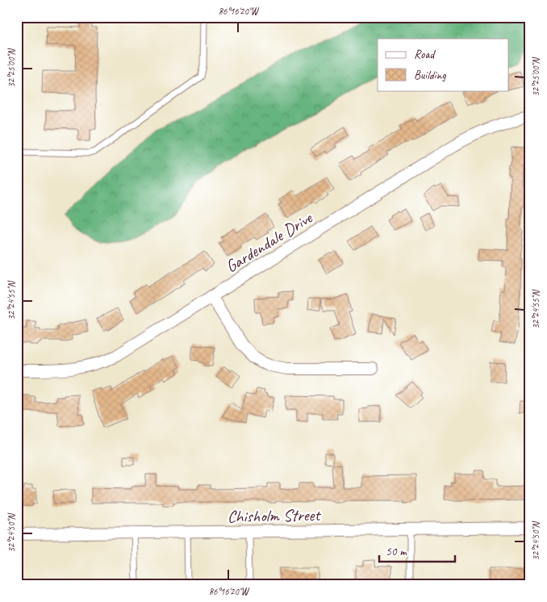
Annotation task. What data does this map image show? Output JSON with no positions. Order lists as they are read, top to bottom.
{
  "streets": {
    "street": ["Gardendale Drive", "Chisholm Street"]
  },
  "legend": ["Road", "Building"],
  "scale_bar": "50 m",
  "coordinates": [
    "86°16'20\"W",
    "32°25'00\"N",
    "32°24'55\"N",
    "32°24'50\"N"
  ]
}
